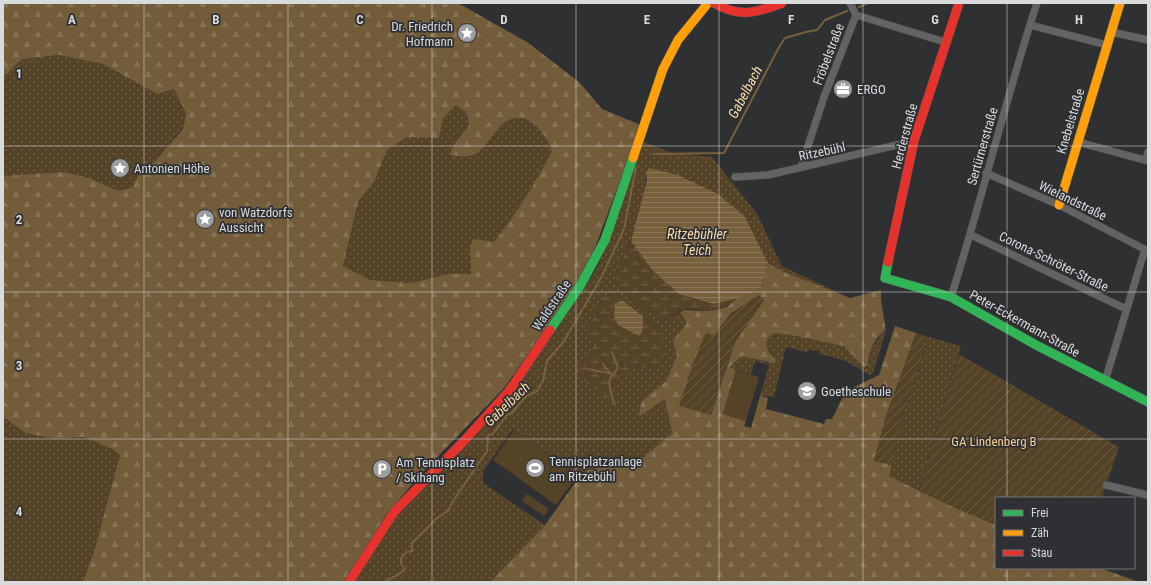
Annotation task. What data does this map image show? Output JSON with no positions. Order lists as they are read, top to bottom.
{
  "streets": {
    "street": [
      "Fröbelstraße",
      "Knebelstraße",
      "Herderstraße",
      "Sertürnerstraße",
      "Ritzebühl",
      "Wielandstraße",
      "Corona-Schröter-Straße",
      "Waldstraße",
      "Peter-Eckermann-Straße"
    ]
  },
  "crossings": [
    ["Fröbelstraße", "Herderstraße"],
    ["Fröbelstraße", "Ritzebühl"],
    ["Knebelstraße", "Wielandstraße"],
    ["Herderstraße", "Ritzebühl"],
    ["Herderstraße", "Peter-Eckermann-Straße"],
    ["Sertürnerstraße", "Wielandstraße"],
    ["Sertürnerstraße", "Corona-Schröter-Straße"],
    ["Sertürnerstraße", "Peter-Eckermann-Straße"]
  ],
  "water": ["Gabelbach", "Ritzebühler Teich"],
  "parks": ["GA Lindenberg B"],
  "places": {
    "place": ["Dr. Friedrich Hofmann", "Antonien Höhe", "von Watzdorfs Aussicht"],
    "office": ["ERGO"],
    "school or university": ["Goetheschule"],
    "sports": ["Tennisplatzanlage am Ritzebühl"],
    "parking": ["Am Tennisplatz / Skihang"]
  },
  "legend": ["Frei", "Zäh", "Stau"],
  "grid": {
    "columns": [
      "A",
      "B",
      "C",
      "D",
      "E",
      "F",
      "G",
      "H"
    ],
    "rows": [
      "1",
      "2",
      "3",
      "4"
    ]
  }
}
